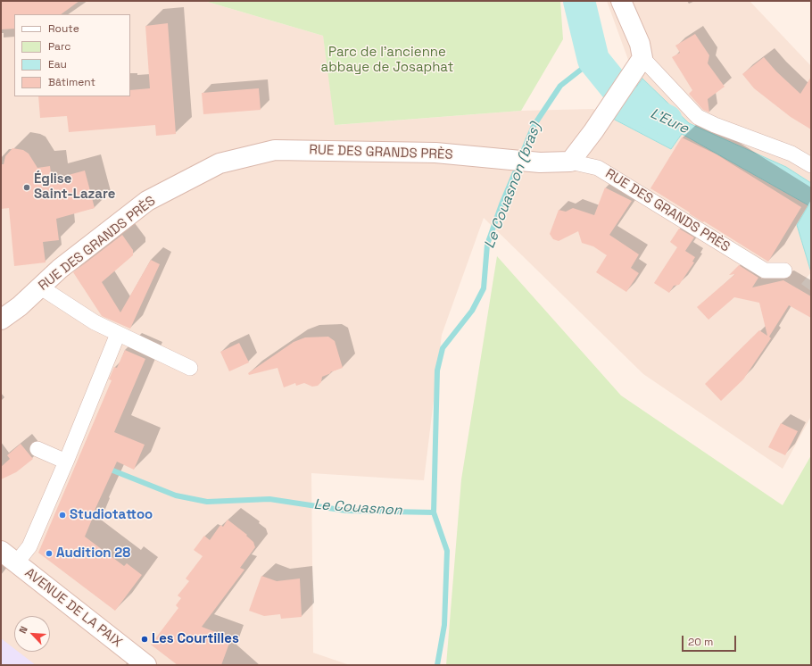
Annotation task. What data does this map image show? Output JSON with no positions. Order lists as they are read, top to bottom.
{
  "streets": {
    "street": ["RUE DES GRANDS PRÈS", "AVENUE DE LA PAIX"]
  },
  "water": ["L'Eure", "Le Couasnon (bras)", "Le Couasnon"],
  "parks": ["Parc de l'ancienne abbaye de Josaphat"],
  "places": [
    "Église Saint-Lazare",
    "Studiotattoo",
    "Audition 28",
    "Les Courtilles"
  ],
  "legend": [
    "Route",
    "Parc",
    "Eau",
    "Bâtiment"
  ],
  "scale_bar": "20 m",
  "north": "top left"
}
